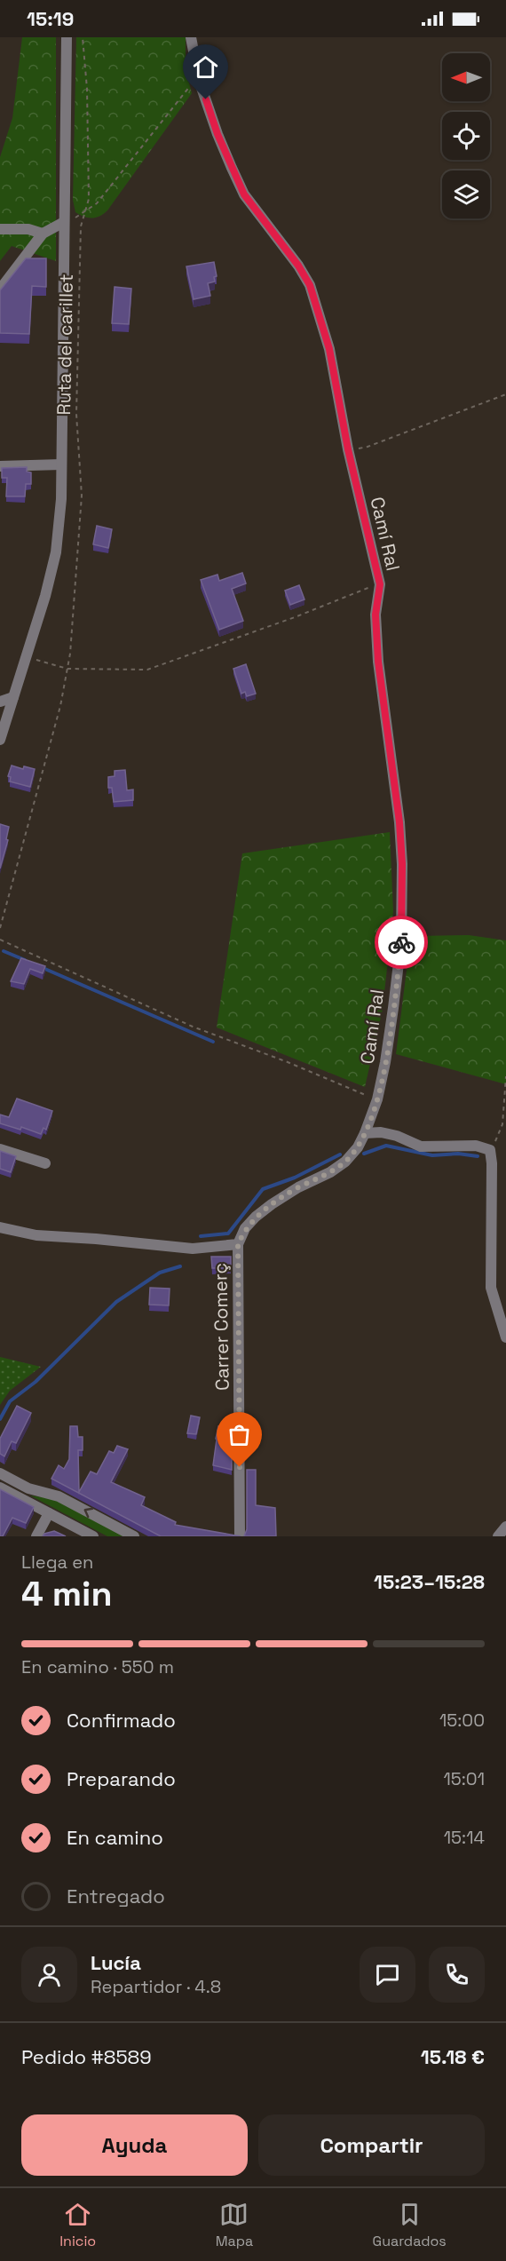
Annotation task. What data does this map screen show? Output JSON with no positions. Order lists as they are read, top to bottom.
{
  "streets": {
    "street": ["Camí Ral", "Carrer Comerç"],
    "path": ["Ruta del carillet"]
  },
  "crossings": [
    ["Camí Ral", "Carrer Comerç"]
  ],
  "north": "left",
  "page": {
    "status": "15:19",
    "heading": ["4 min", "Llega en", "15:23–15:28"],
    "panel": [
      "Lucía",
      "Repartidor · 4.8",
      "Pedido #8589",
      "15.18 €"
    ],
    "bar": "En camino · 550 m",
    "list": [
      ["Confirmado", "15:00"],
      ["Preparando", "15:01"],
      ["En camino", "15:14"],
      "Entregado"
    ],
    "buttons": ["Ayuda", "Compartir"],
    "tabs": ["Inicio", "Mapa", "Guardados"]
  }
}
